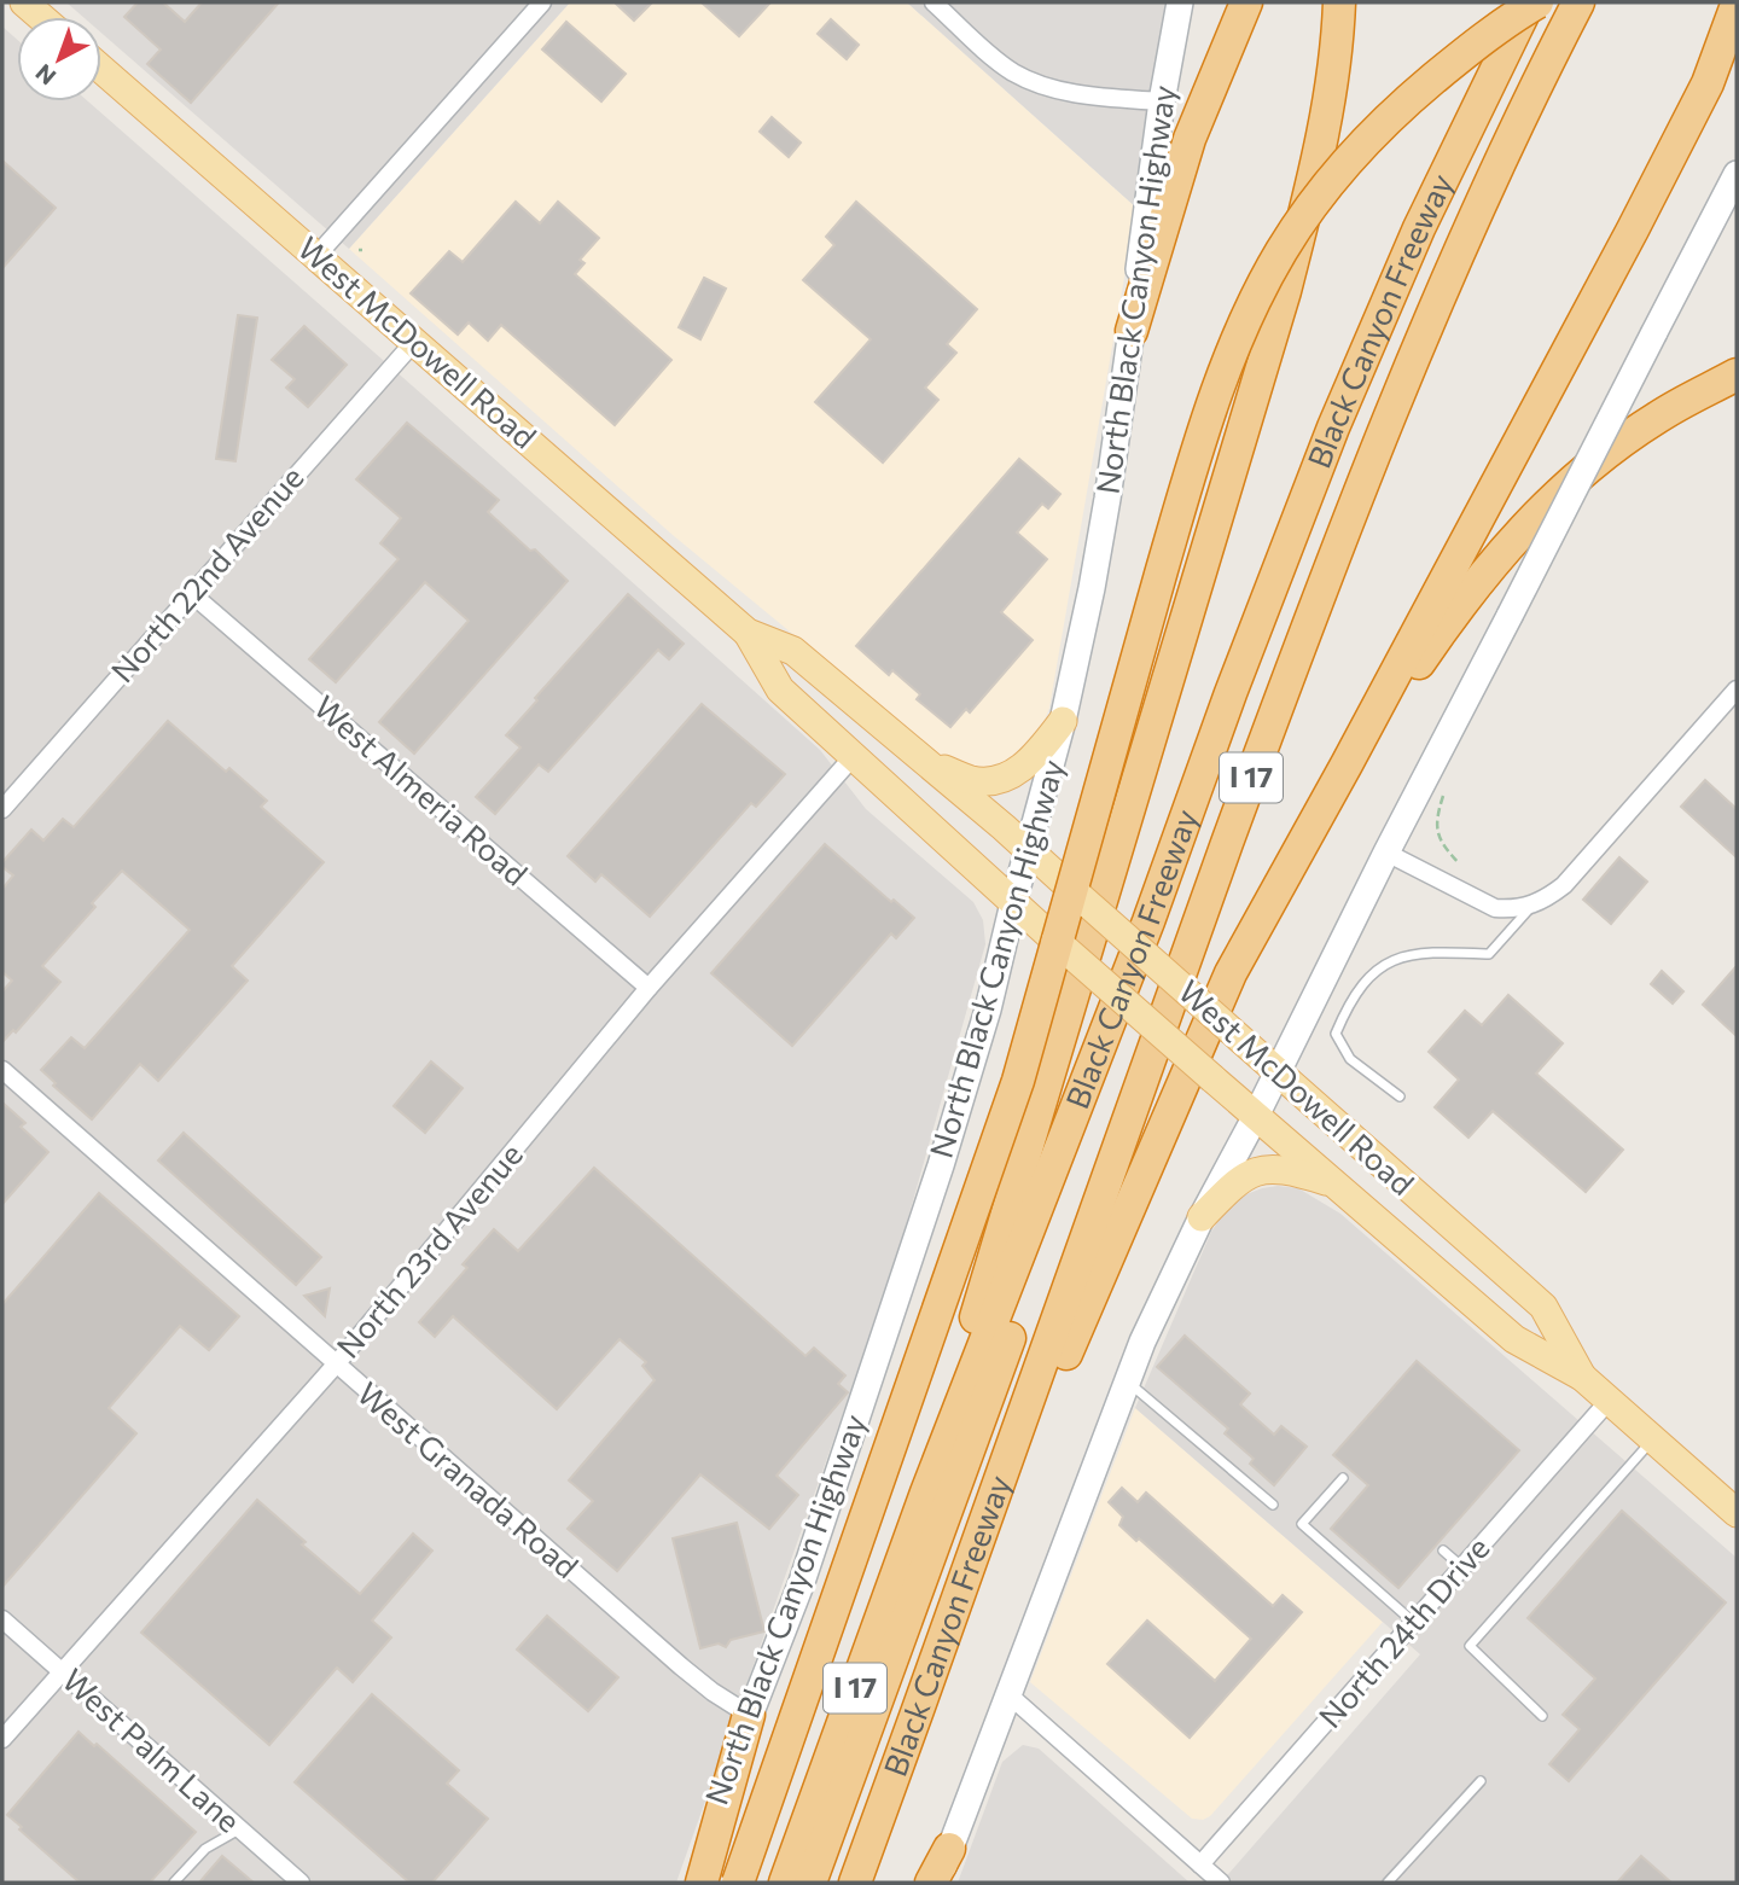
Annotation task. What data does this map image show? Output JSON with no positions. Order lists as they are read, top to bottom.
{
  "streets": {
    "highway": ["Black Canyon Freeway", "I 17"],
    "main road": ["North Black Canyon Highway", "West McDowell Road"],
    "street": [
      "North 22nd Avenue",
      "West Almeria Road",
      "North 23rd Avenue",
      "West Granada Road",
      "North 24th Drive",
      "West Palm Lane"
    ]
  },
  "crossings": [
    ["North Black Canyon Highway", "West McDowell Road"],
    ["North Black Canyon Highway", "West Granada Road"],
    ["West McDowell Road", "North 22nd Avenue"],
    ["West McDowell Road", "North 23rd Avenue"],
    ["West McDowell Road", "North 24th Drive"],
    ["North 22nd Avenue", "West Almeria Road"],
    ["West Almeria Road", "North 23rd Avenue"],
    ["North 23rd Avenue", "West Granada Road"],
    ["North 23rd Avenue", "West Palm Lane"]
  ],
  "north": "bottom left"
}
